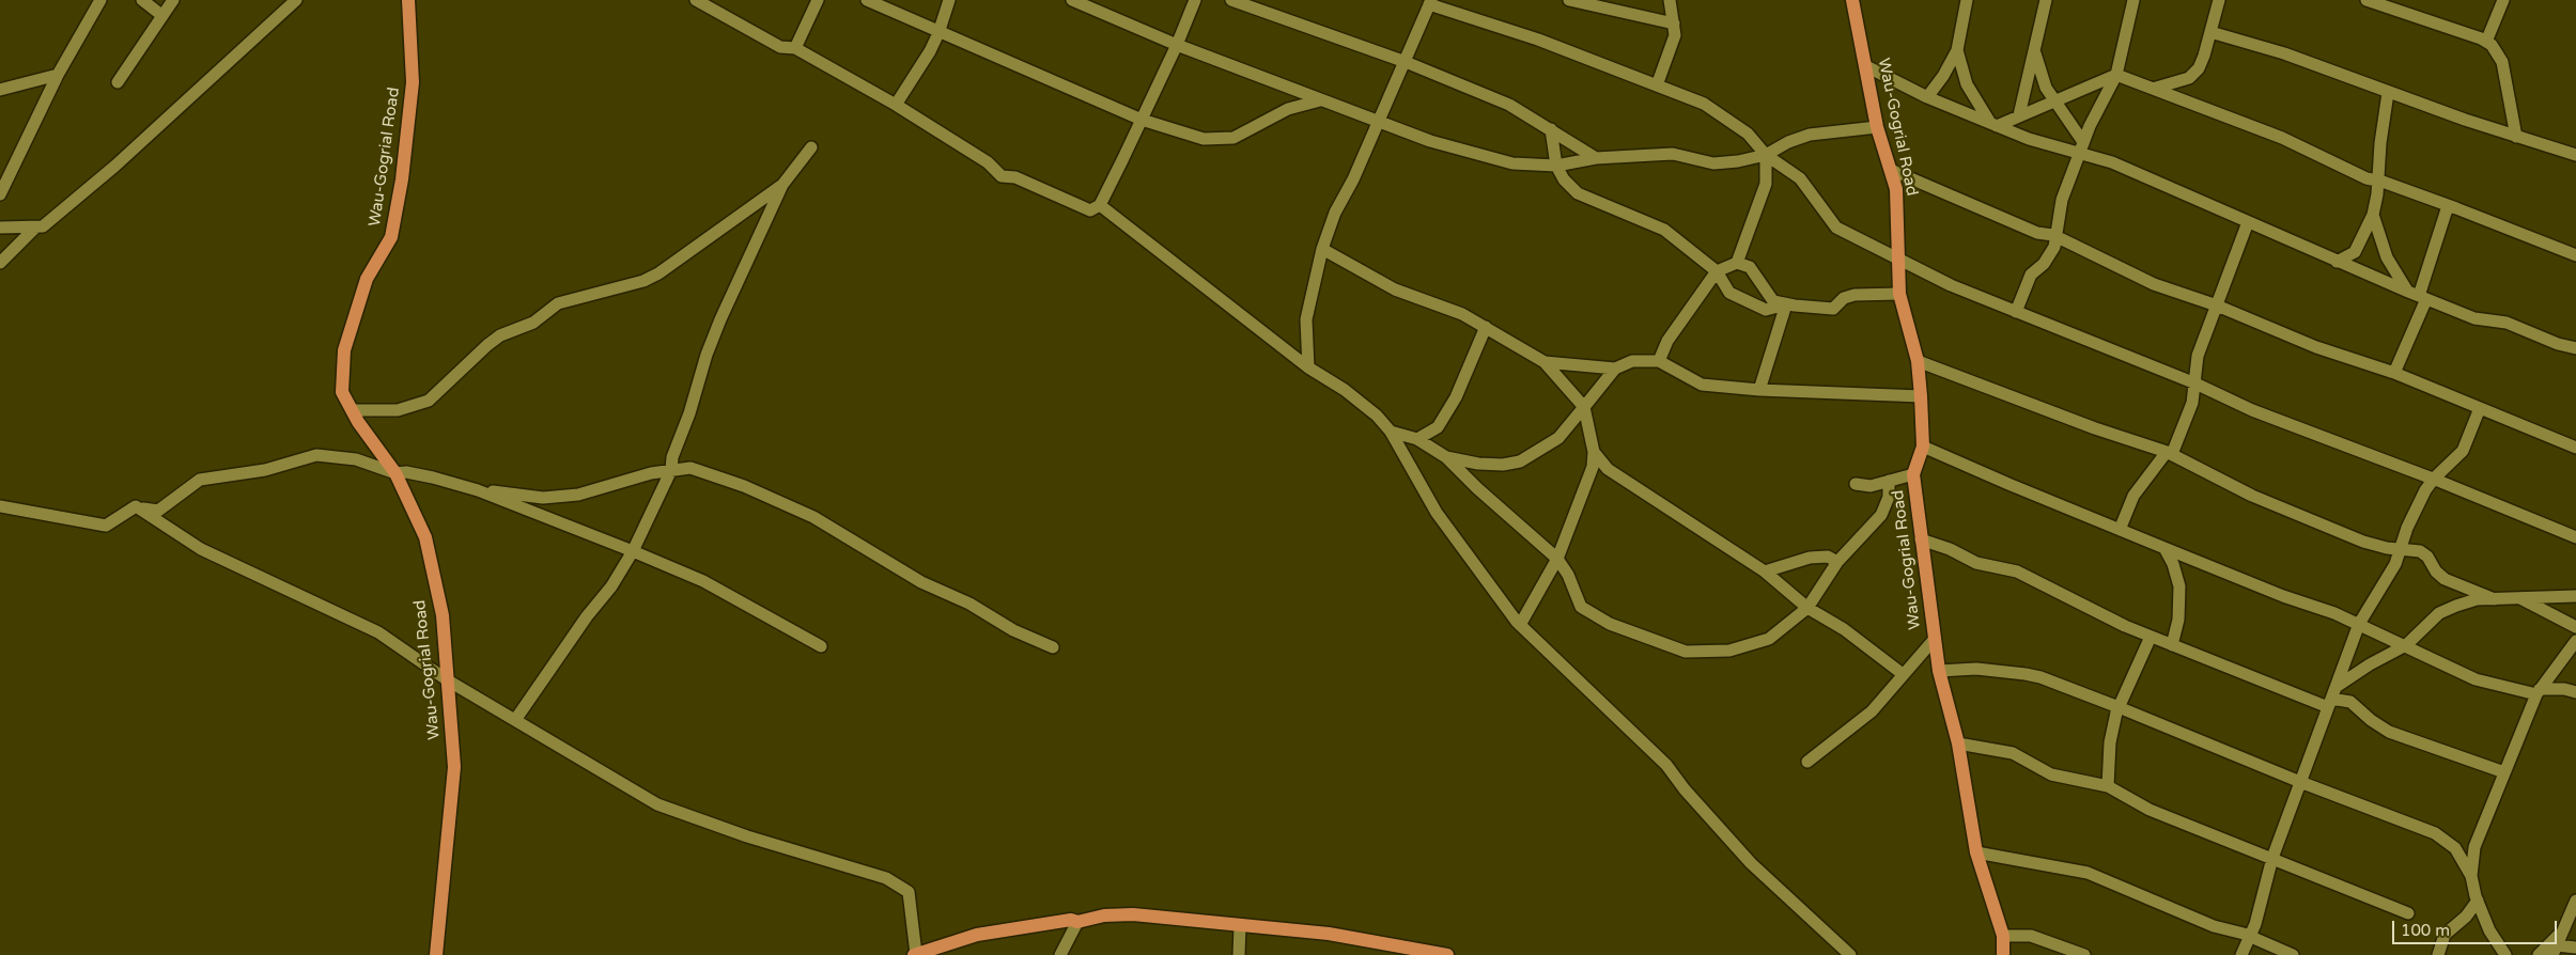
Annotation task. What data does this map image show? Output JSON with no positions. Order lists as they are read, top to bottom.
{
  "streets": {
    "main road": ["Wau-Gogrial Road"]
  },
  "scale_bar": "100 m"
}
